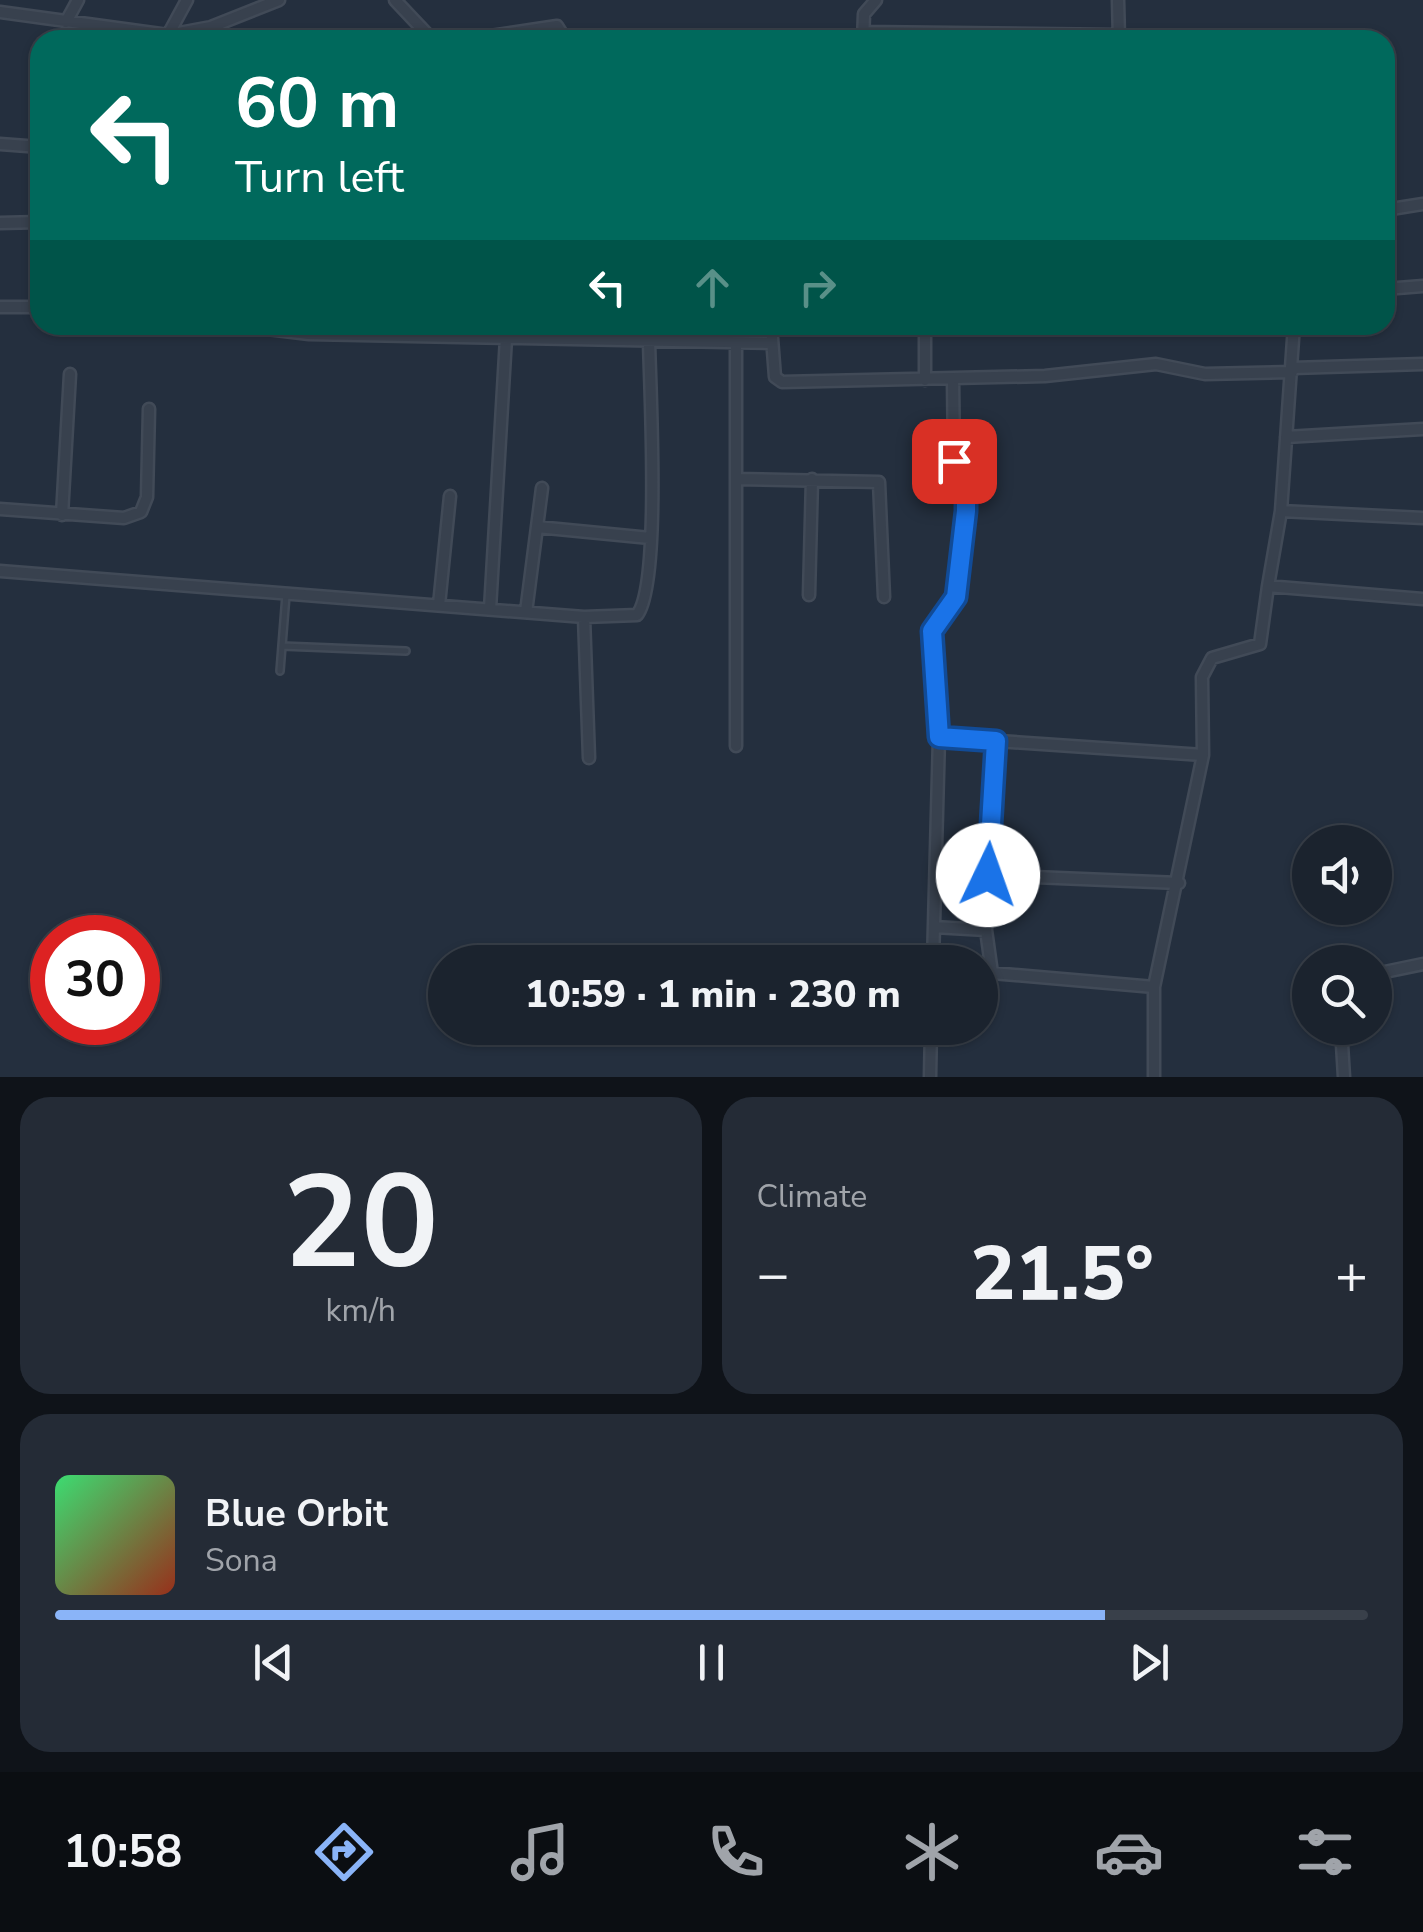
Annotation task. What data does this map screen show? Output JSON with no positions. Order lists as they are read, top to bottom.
{
  "page": {
    "turn": ["60 m", "Turn left"],
    "limit": "30",
    "trip": "10:59 · 1 min · 230 m",
    "tile": [
      ["20", "km/h"],
      "Climate"
    ],
    "heat": ["−", "21.5°", "+"],
    "song": ["Blue Orbit", "Sona"],
    "tabs": "10:58"
  }
}
